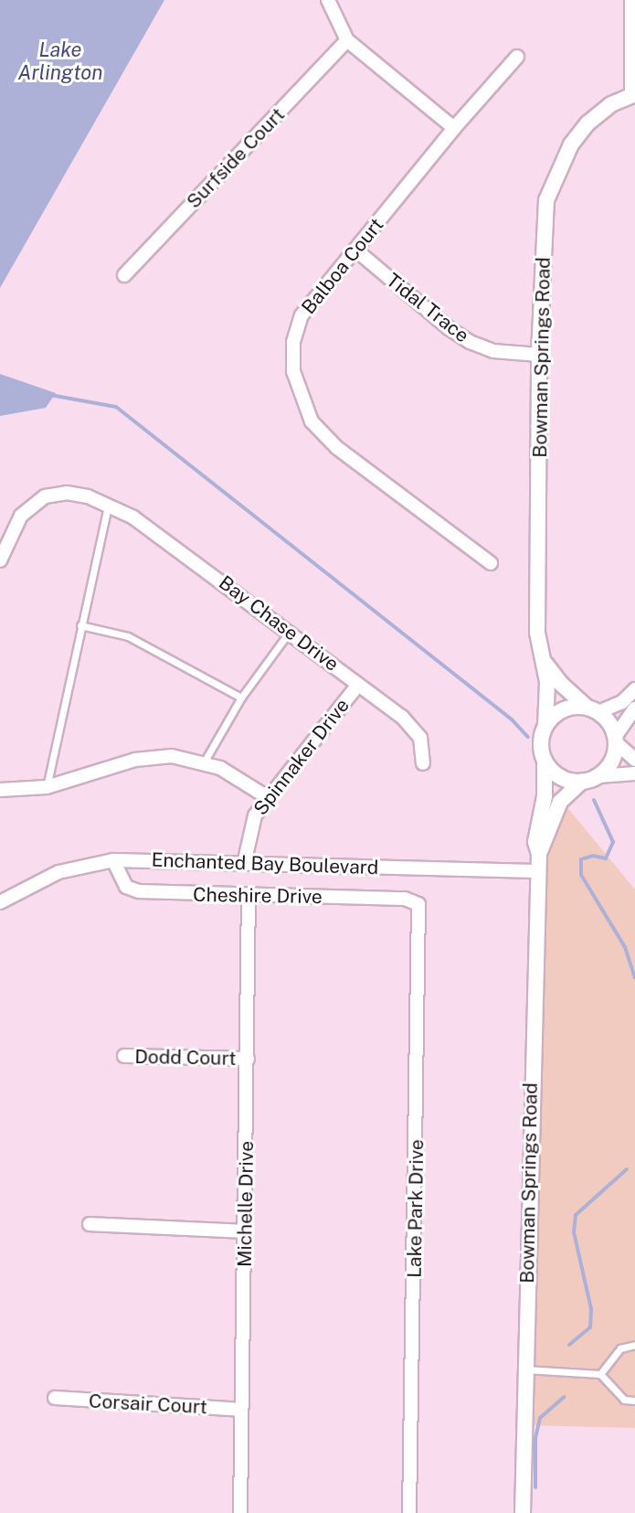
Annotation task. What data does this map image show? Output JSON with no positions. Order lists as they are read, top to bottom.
{
  "streets": {
    "street": [
      "Surfside Court",
      "Balboa Court",
      "Tidal Trace",
      "Bowman Springs Road",
      "Bay Chase Drive",
      "Spinnaker Drive",
      "Enchanted Bay Boulevard",
      "Cheshire Drive",
      "Dodd Court",
      "Michelle Drive",
      "Lake Park Drive",
      "Corsair Court"
    ]
  },
  "crossings": [
    ["Balboa Court", "Tidal Trace"],
    ["Tidal Trace", "Bowman Springs Road"],
    ["Bowman Springs Road", "Enchanted Bay Boulevard"],
    ["Bay Chase Drive", "Spinnaker Drive"],
    ["Spinnaker Drive", "Enchanted Bay Boulevard"],
    ["Enchanted Bay Boulevard", "Cheshire Drive"],
    ["Cheshire Drive", "Michelle Drive"],
    ["Cheshire Drive", "Lake Park Drive"],
    ["Dodd Court", "Michelle Drive"],
    ["Michelle Drive", "Corsair Court"]
  ],
  "water": ["Lake Arlington"]
}
